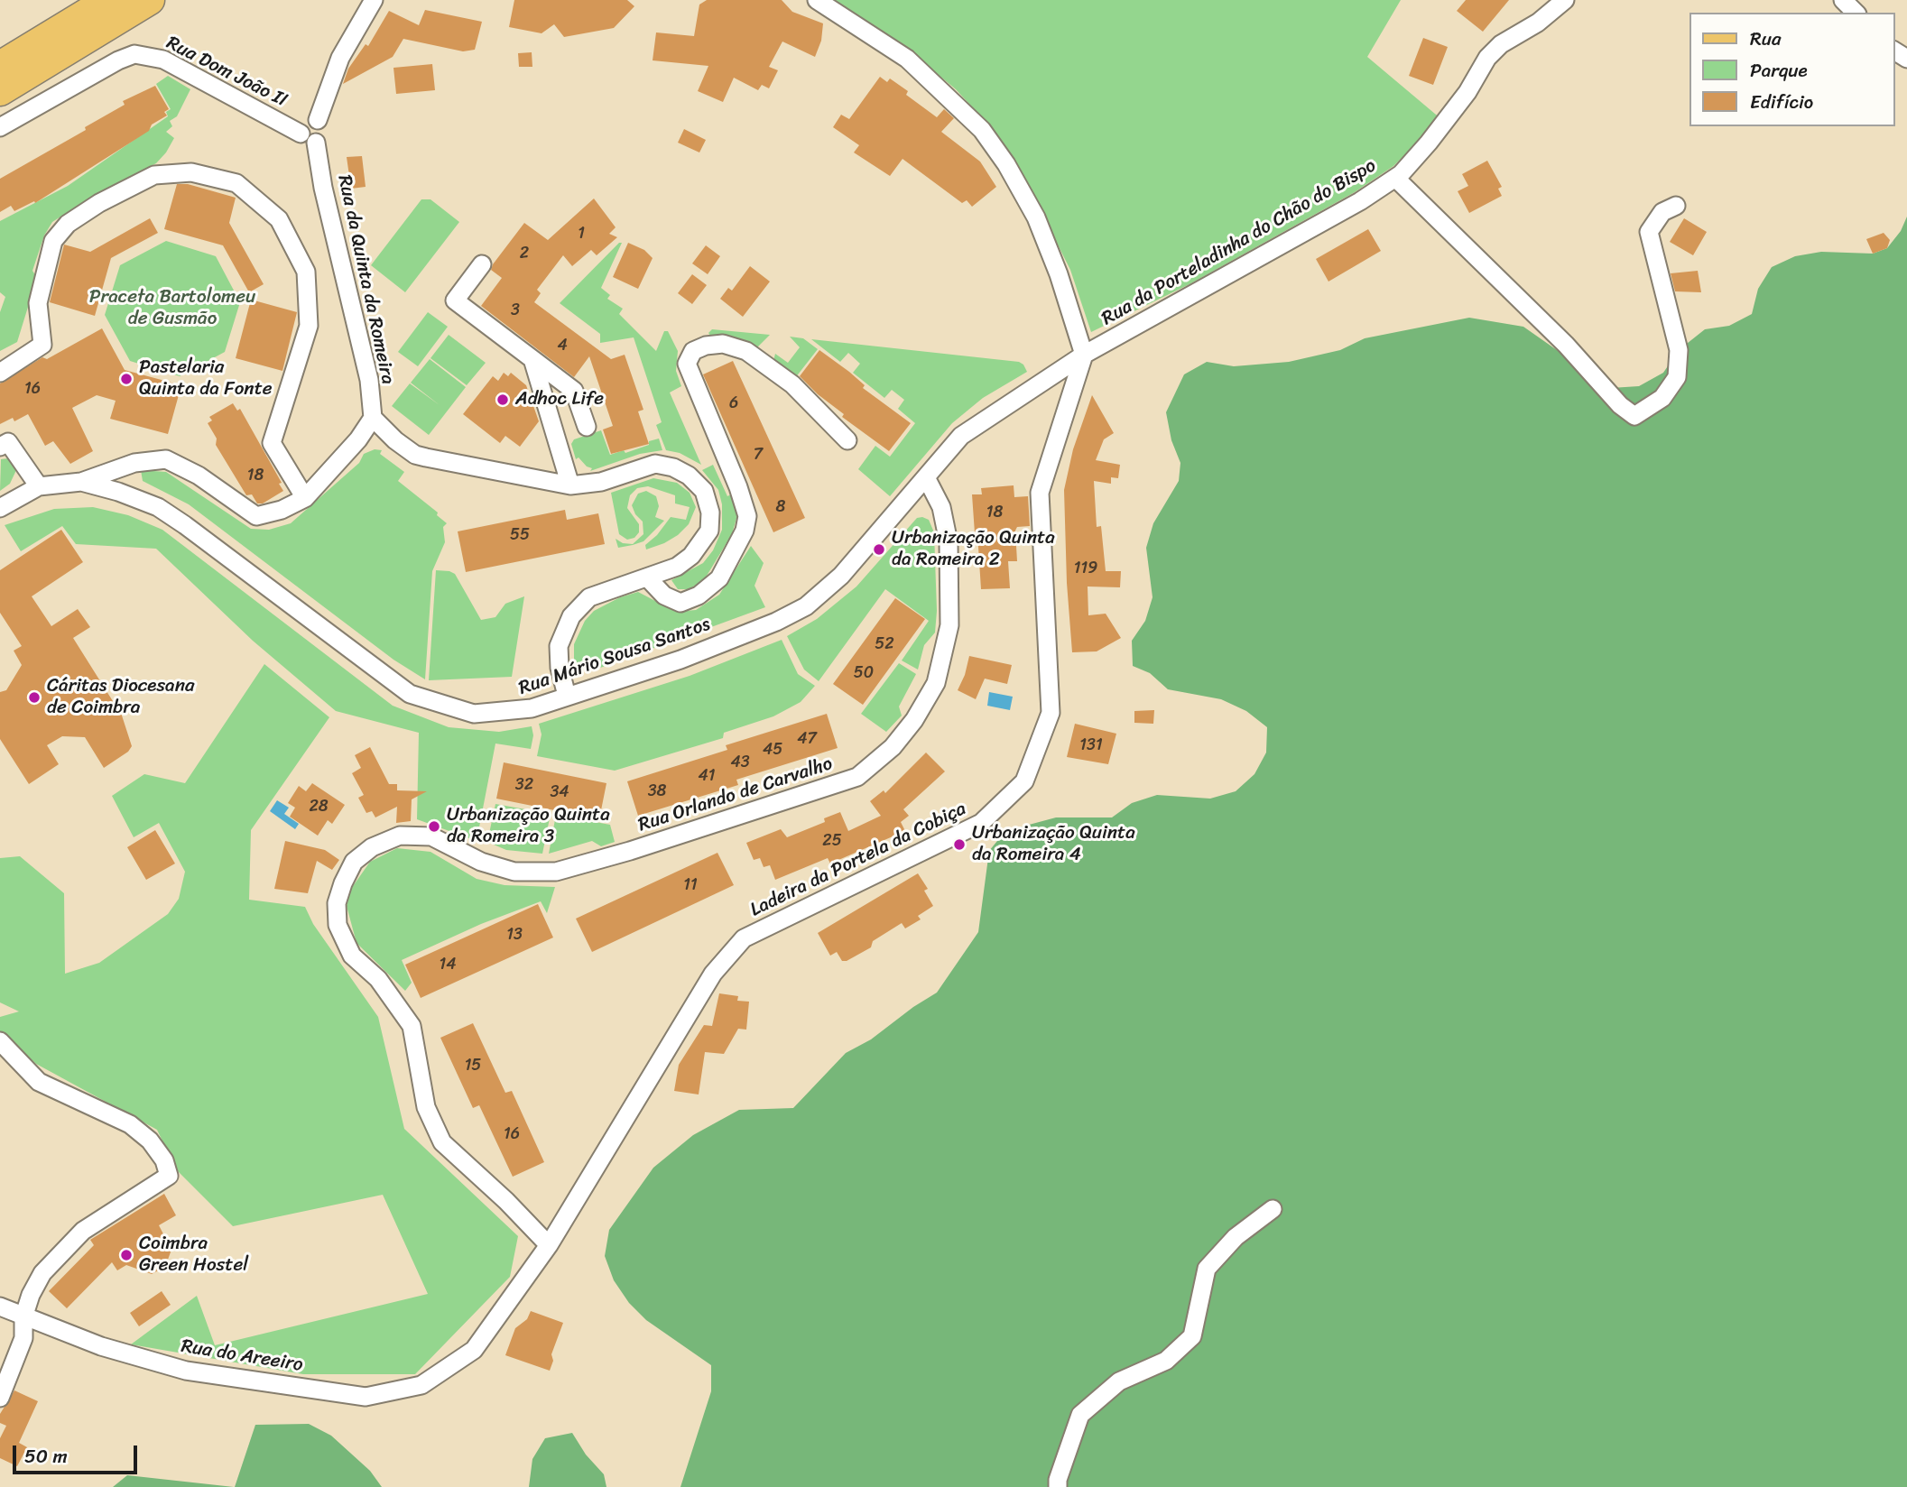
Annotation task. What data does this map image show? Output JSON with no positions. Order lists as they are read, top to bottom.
{
  "streets": {
    "street": [
      "Rua Dom João II",
      "Rua da Porteladinha do Chão do Bispo",
      "Rua da Quinta da Romeira",
      "Rua Mário Sousa Santos",
      "Rua Orlando de Carvalho",
      "Ladeira da Portela da Cobiça",
      "Rua do Areeiro"
    ]
  },
  "crossings": [
    ["Rua Dom João II", "Rua da Quinta da Romeira"],
    ["Rua da Porteladinha do Chão do Bispo", "Rua Mário Sousa Santos"],
    ["Rua da Porteladinha do Chão do Bispo", "Ladeira da Portela da Cobiça"],
    ["Rua Mário Sousa Santos", "Rua Orlando de Carvalho"],
    ["Rua Mário Sousa Santos", "Ladeira da Portela da Cobiça"],
    ["Rua Orlando de Carvalho", "Ladeira da Portela da Cobiça"],
    ["Ladeira da Portela da Cobiça", "Rua do Areeiro"]
  ],
  "parks": ["Praceta Bartolomeu de Gusmão"],
  "places": [
    "Pastelaria Quinta da Fonte",
    "Adhoc Life",
    "Urbanização Quinta da Romeira 2",
    "Cáritas Diocesana de Coimbra",
    "Urbanização Quinta da Romeira 3",
    "Urbanização Quinta da Romeira 4",
    "Coimbra Green Hostel"
  ],
  "house_numbers": [
    "1",
    "2",
    "3",
    "4",
    "16",
    "6",
    "7",
    "18",
    "8",
    "18",
    "55",
    "119",
    "52",
    "50",
    "47",
    "131",
    "45",
    "43",
    "41",
    "32",
    "38",
    "34",
    "28",
    "25",
    "11",
    "13",
    "14",
    "15",
    "16"
  ],
  "legend": ["Rua", "Parque", "Edifício"],
  "scale_bar": "50 m"
}
